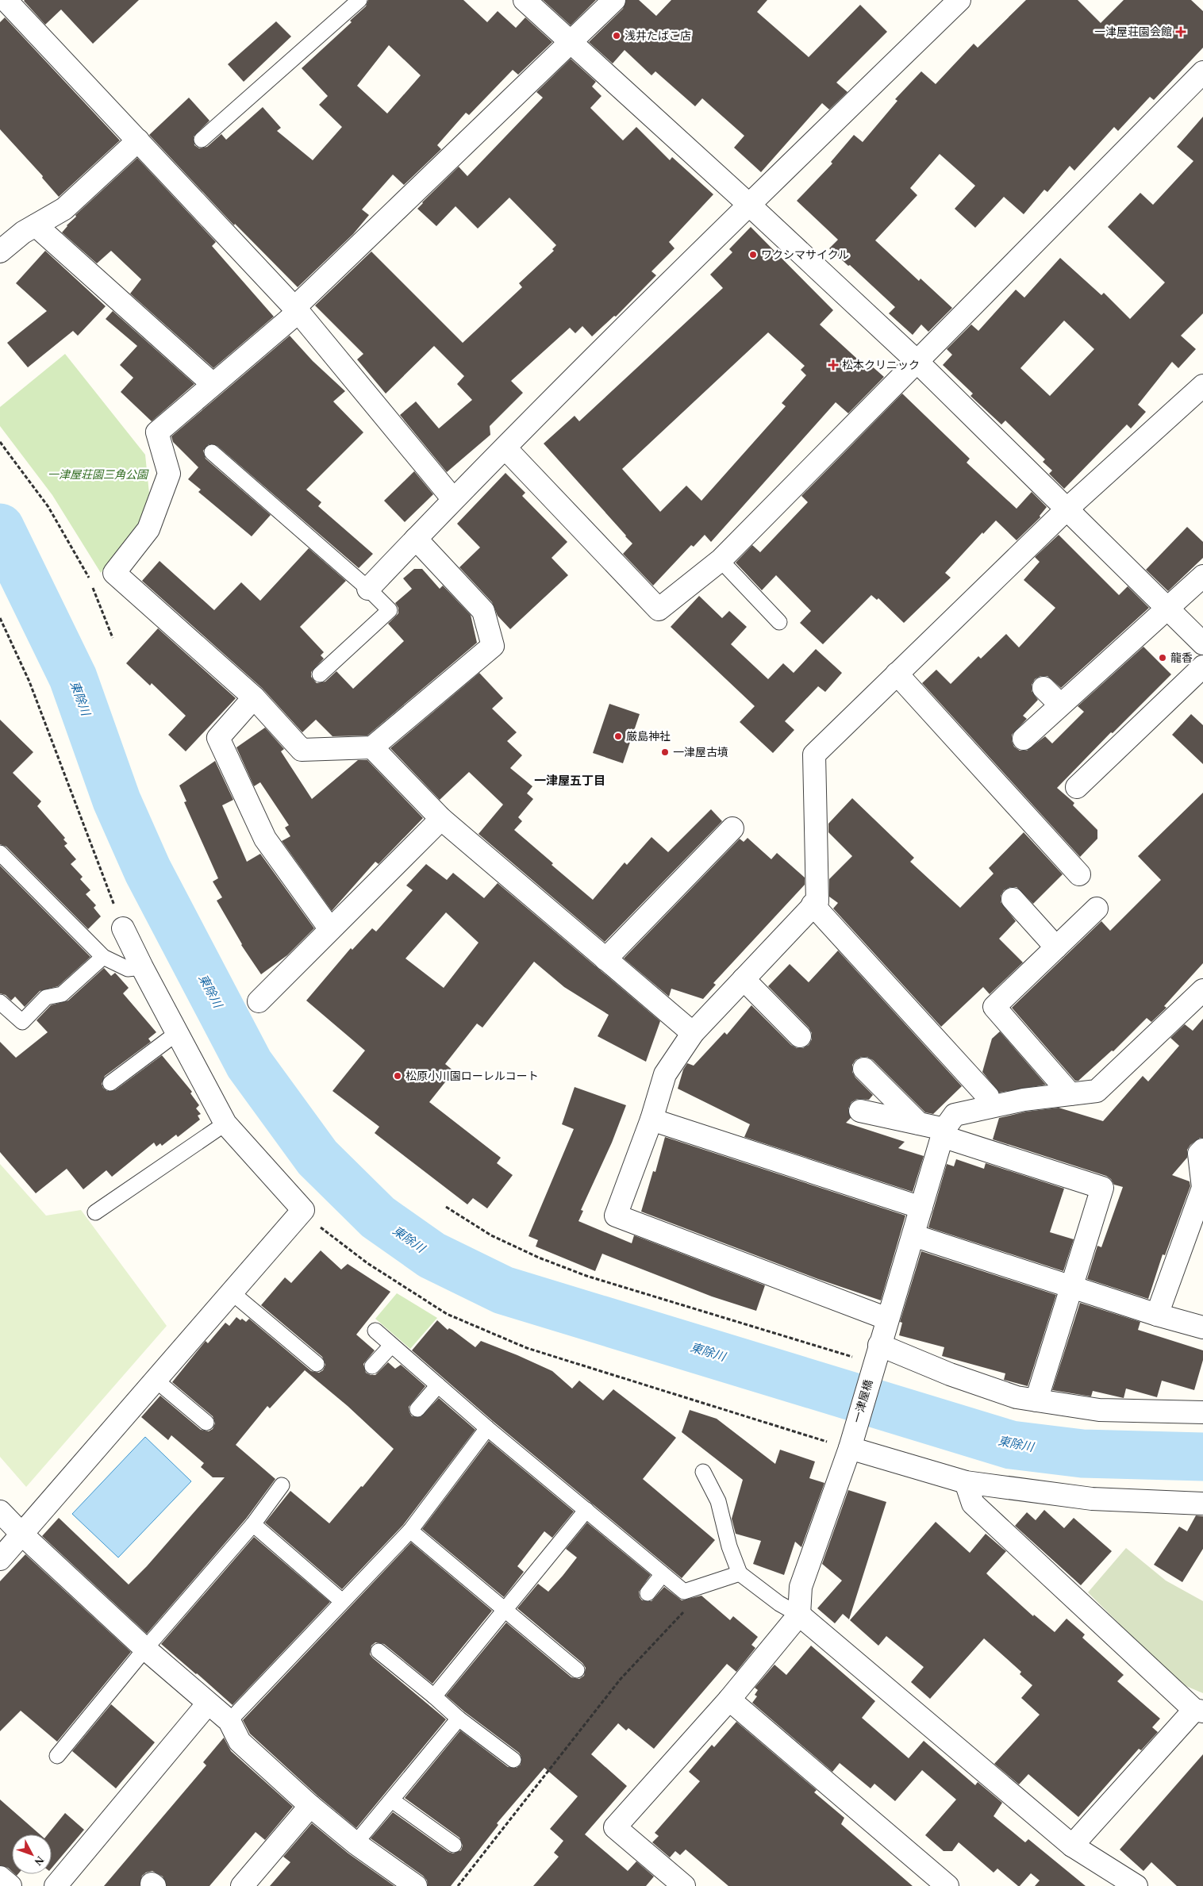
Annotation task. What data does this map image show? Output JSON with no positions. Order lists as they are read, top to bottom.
{
  "streets": {
    "street": ["一津屋橋"]
  },
  "districts": ["一津屋五丁目"],
  "water": ["東除川"],
  "parks": ["一津屋荘園三角公園"],
  "places": {
    "health": ["一津屋荘園会館", "松本クリニック"],
    "other": [
      "浅井たばこ店",
      "ワクシマサイクル",
      "龍香",
      "厳島神社",
      "一津屋古墳",
      "松原小川園ローレルコート"
    ]
  },
  "north": "bottom right"
}
